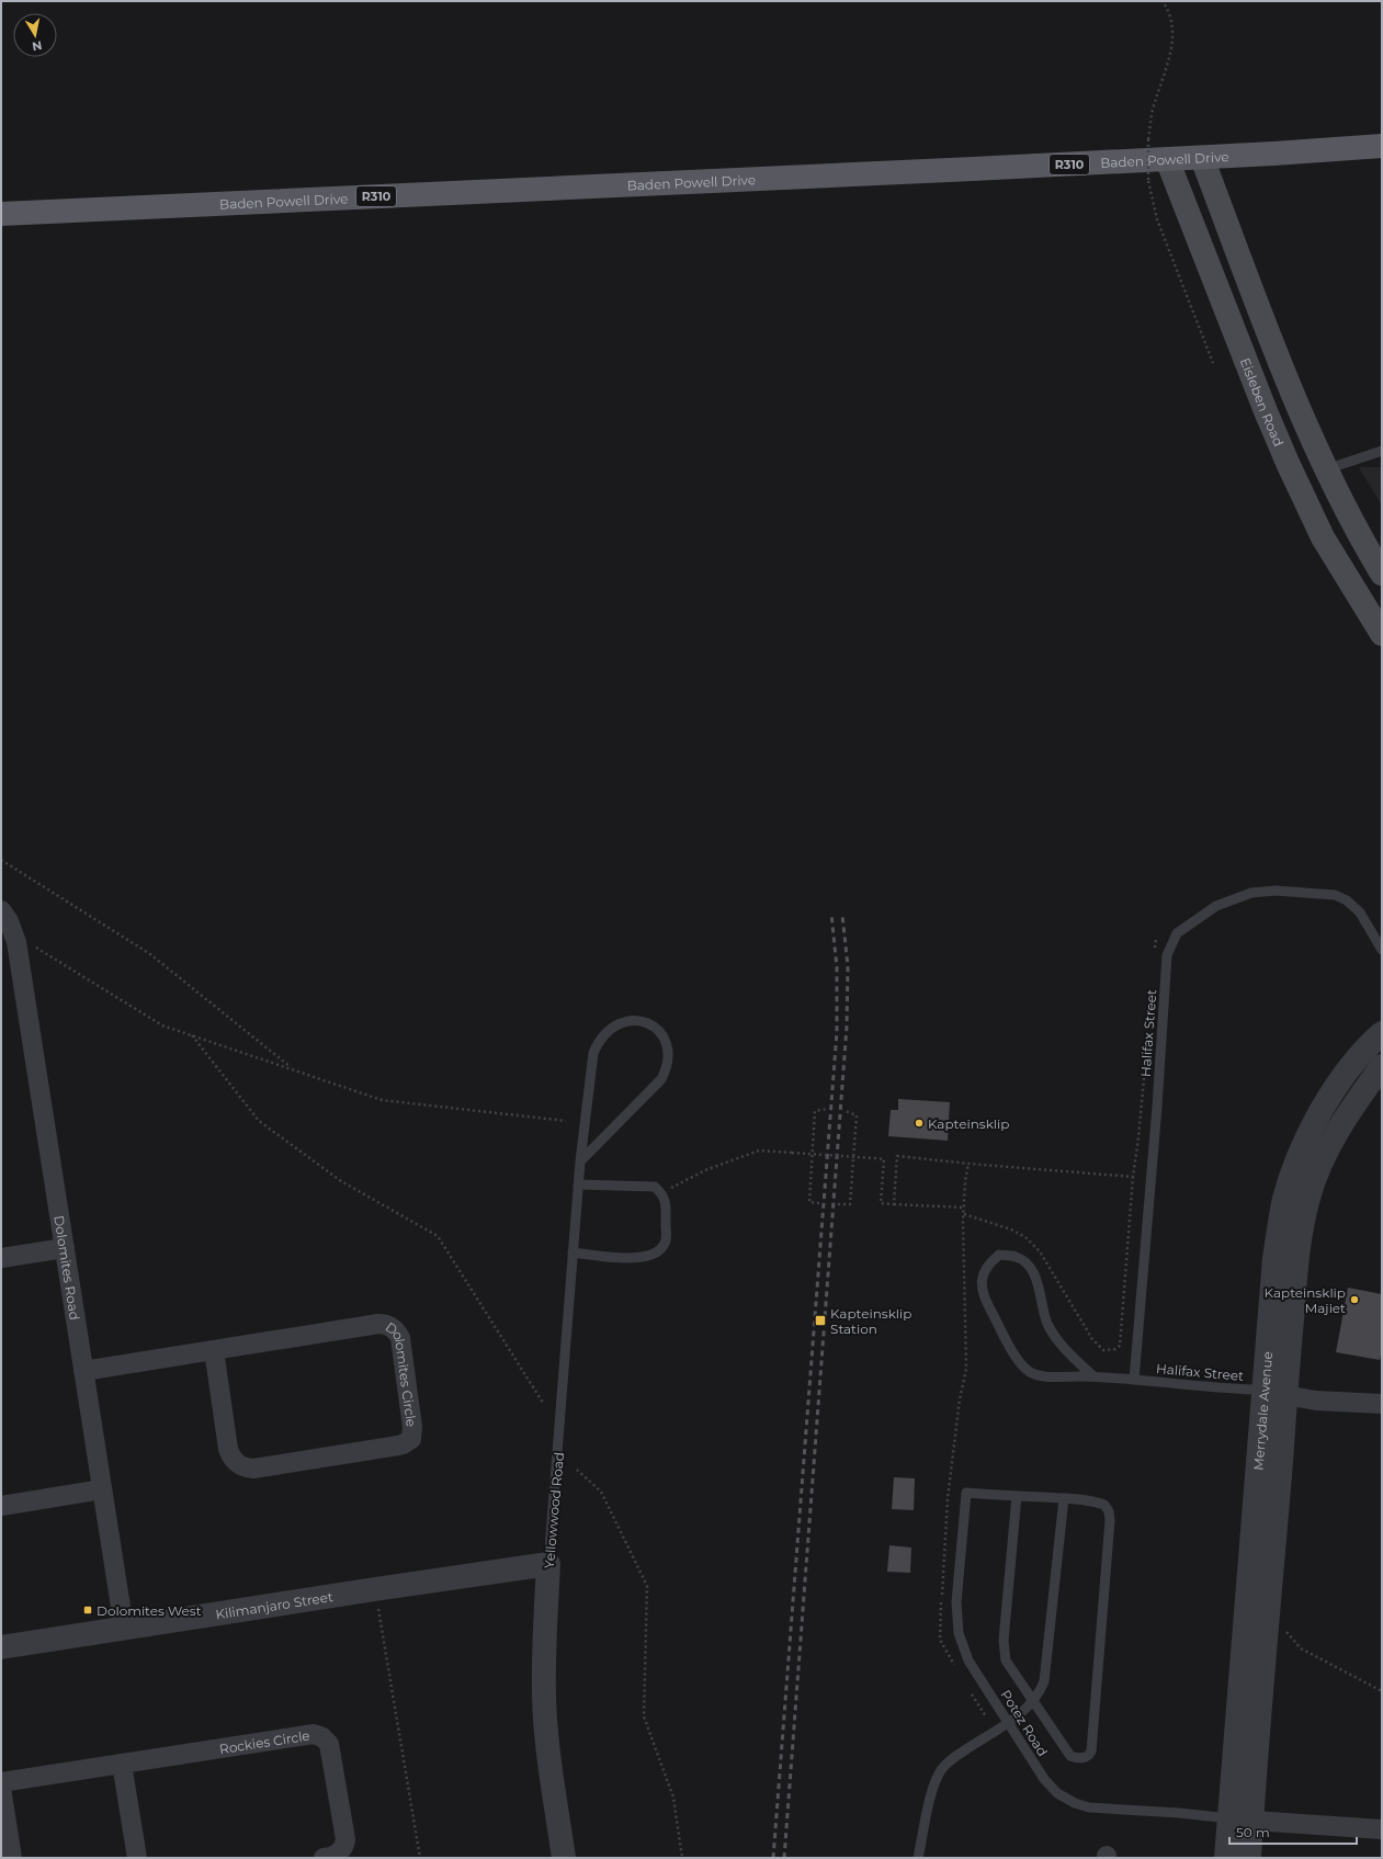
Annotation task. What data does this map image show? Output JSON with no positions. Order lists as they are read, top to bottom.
{
  "streets": {
    "main road": ["Baden Powell Drive", "R310", "Eisleben Road"],
    "street": [
      "Dolomites Road",
      "Dolomites Circle",
      "Merrydale Avenue",
      "Yellowwood Road",
      "Kilimanjaro Street",
      "Rockies Circle"
    ],
    "lane": ["Halifax Street", "Potez Road"]
  },
  "crossings": [
    ["Baden Powell Drive", "Eisleben Road"],
    ["Halifax Street", "Merrydale Avenue"],
    ["Dolomites Road", "Dolomites Circle"],
    ["Dolomites Road", "Kilimanjaro Street"],
    ["Merrydale Avenue", "Potez Road"],
    ["Yellowwood Road", "Kilimanjaro Street"]
  ],
  "places": {
    "other": ["Kapteinsklip", "Kapteinsklip Majiet"],
    "transit": ["Kapteinsklip Station", "Dolomites West"]
  },
  "scale_bar": "50 m",
  "north": "bottom"
}
